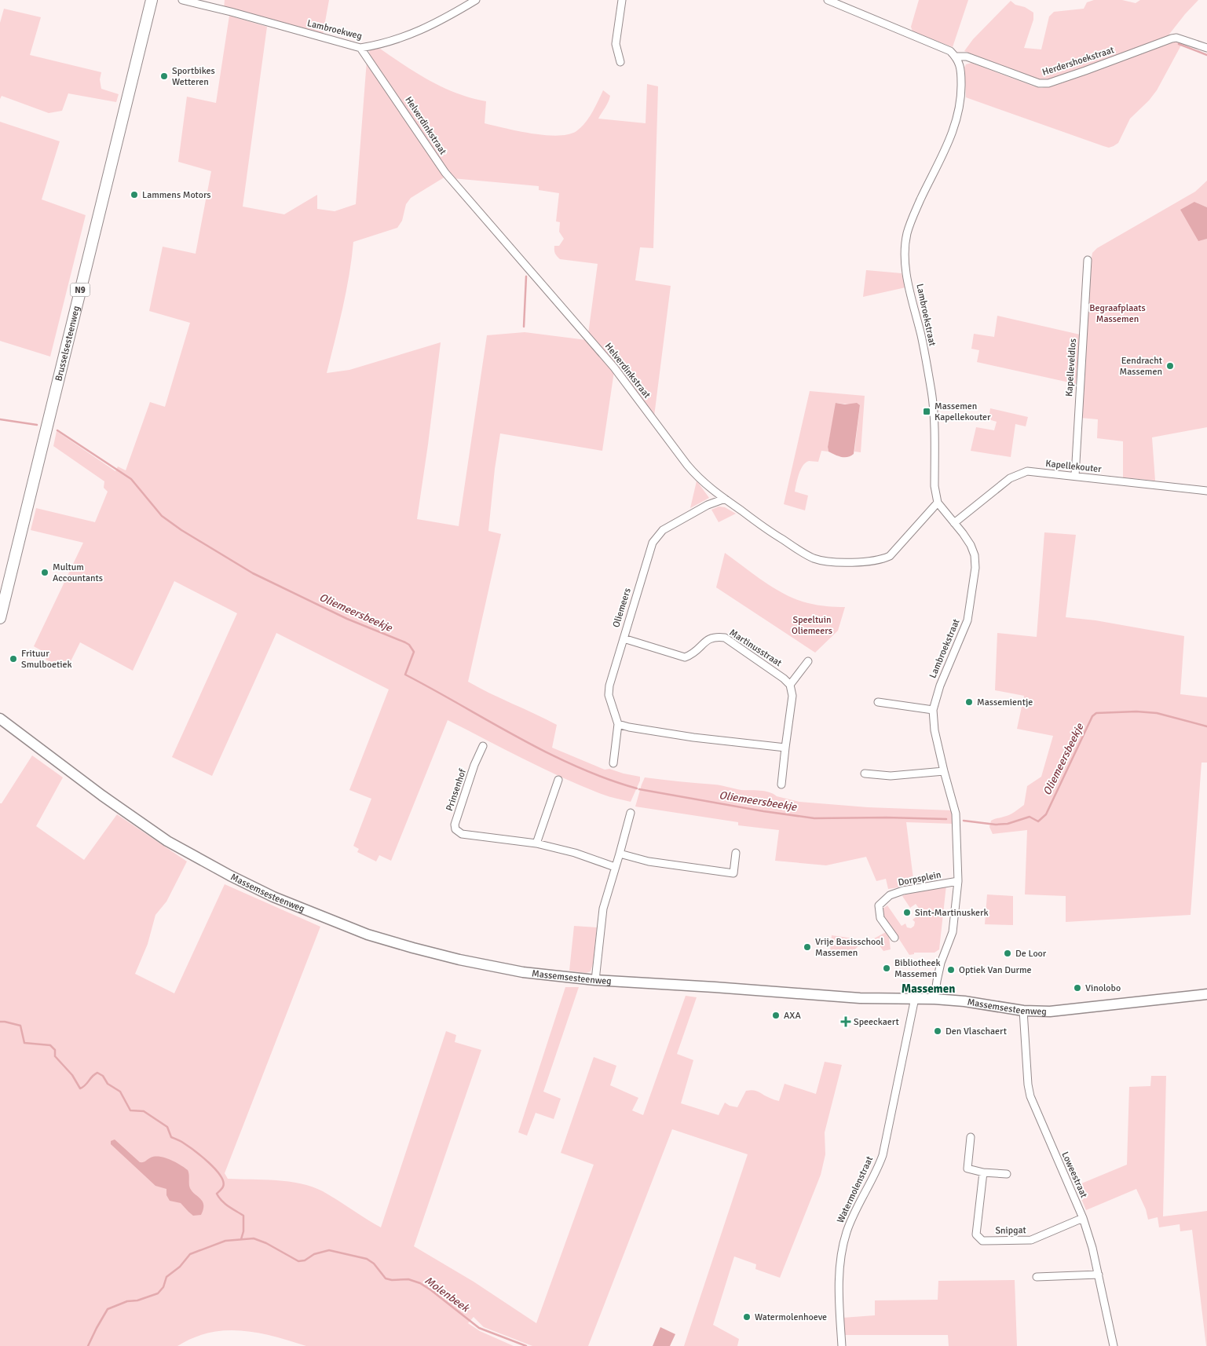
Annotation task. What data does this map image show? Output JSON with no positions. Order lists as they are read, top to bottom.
{
  "streets": {
    "main road": ["N9", "Brusselsesteenweg", "Massemsesteenweg"],
    "street": [
      "Lambroekweg",
      "Herdershoekstraat",
      "Helverdinkstraat",
      "Lambroekstraat",
      "Kapelleveldlos",
      "Kapellekouter",
      "Oliemeers",
      "Martinusstraat",
      "Prinsenhof",
      "Dorpsplein",
      "Loweestraat",
      "Watermolenstraat",
      "Snipgat"
    ]
  },
  "crossings": [
    ["Lambroekweg", "Helverdinkstraat"],
    ["Herdershoekstraat", "Lambroekstraat"],
    ["Helverdinkstraat", "Lambroekstraat"],
    ["Helverdinkstraat", "Oliemeers"],
    ["Lambroekstraat", "Kapellekouter"],
    ["Lambroekstraat", "Dorpsplein"],
    ["Kapelleveldlos", "Kapellekouter"],
    ["Oliemeers", "Martinusstraat"],
    ["Massemsesteenweg", "Loweestraat"],
    ["Massemsesteenweg", "Watermolenstraat"],
    ["Loweestraat", "Snipgat"]
  ],
  "districts": ["Massemen"],
  "water": ["Oliemeersbeekje", "Molenbeek"],
  "parks": ["Begraafplaats Massemen", "Speeltuin Oliemeers"],
  "places": {
    "other": [
      "Sportbikes Wetteren",
      "Lammens Motors",
      "Eendracht Massemen",
      "Multum Accountants",
      "Frituur Smulboetiek",
      "Massemientje",
      "Sint-Martinuskerk",
      "Vrije Basisschool Massemen",
      "De Loor",
      "Bibliotheek Massemen",
      "Optiek Van Durme",
      "Vinolobo",
      "AXA",
      "Den Vlaschaert",
      "Watermolenhoeve"
    ],
    "transit": ["Massemen Kapellekouter"],
    "health": ["Speeckaert"]
  }
}
